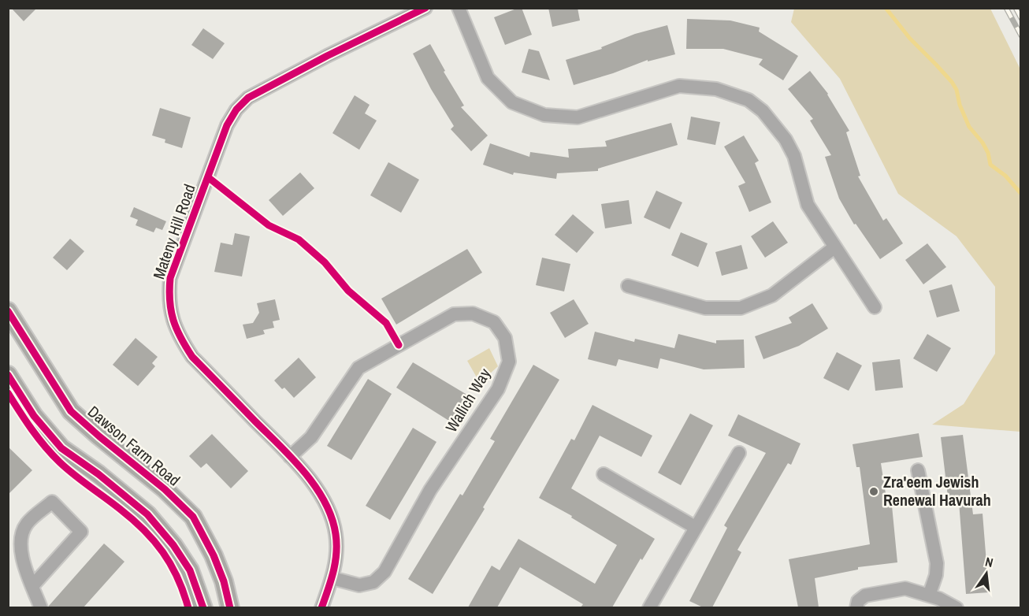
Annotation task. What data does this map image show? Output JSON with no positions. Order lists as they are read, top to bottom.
{
  "streets": {
    "street": ["Mateny Hill Road", "Wallich Way", "Dawson Farm Road"]
  },
  "crossings": [
    ["Mateny Hill Road", "Wallich Way"]
  ],
  "places": ["Zra'eem Jewish Renewal Havurah"],
  "north": "top"
}
